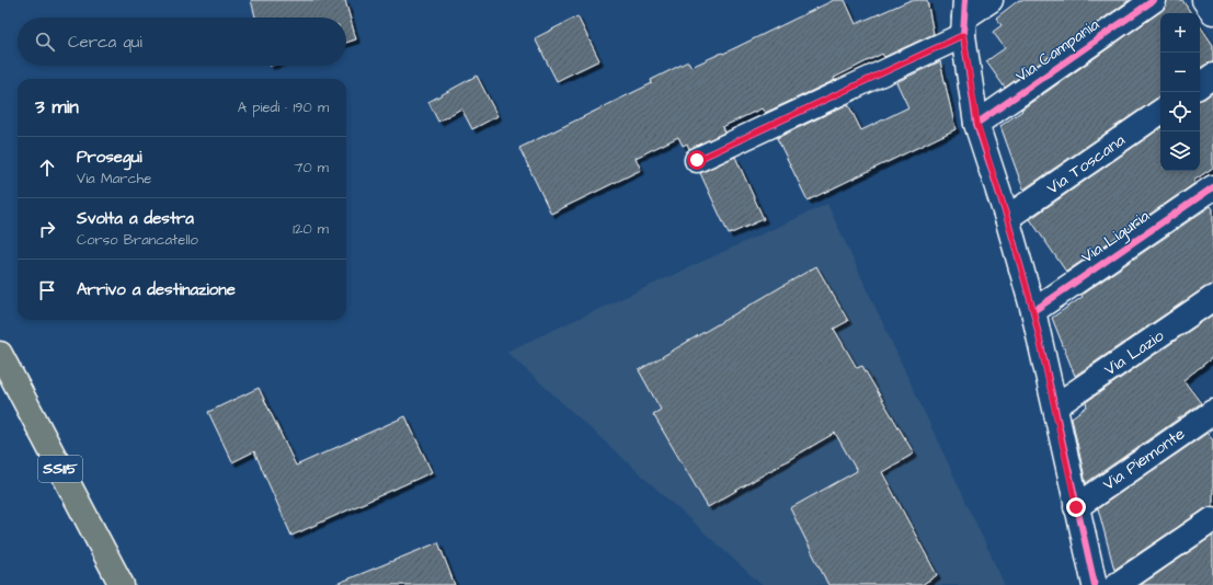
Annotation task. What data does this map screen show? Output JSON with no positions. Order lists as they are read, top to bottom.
{
  "streets": {
    "main road": ["SS115"],
    "street": [
      "Via Campania",
      "Via Toscana",
      "Via Liguria",
      "Via Lazio",
      "Via Piemonte"
    ]
  },
  "page": {
    "map_buttons": ["+", "−"],
    "search": "Cerca qui",
    "heading": ["3 min", "A piedi · 190 m"],
    "list": [
      ["Prosegui", "Via Marche", "70 m"],
      ["Svolta a destra", "Corso Brancatello", "120 m"],
      "Arrivo a destinazione"
    ]
  }
}
